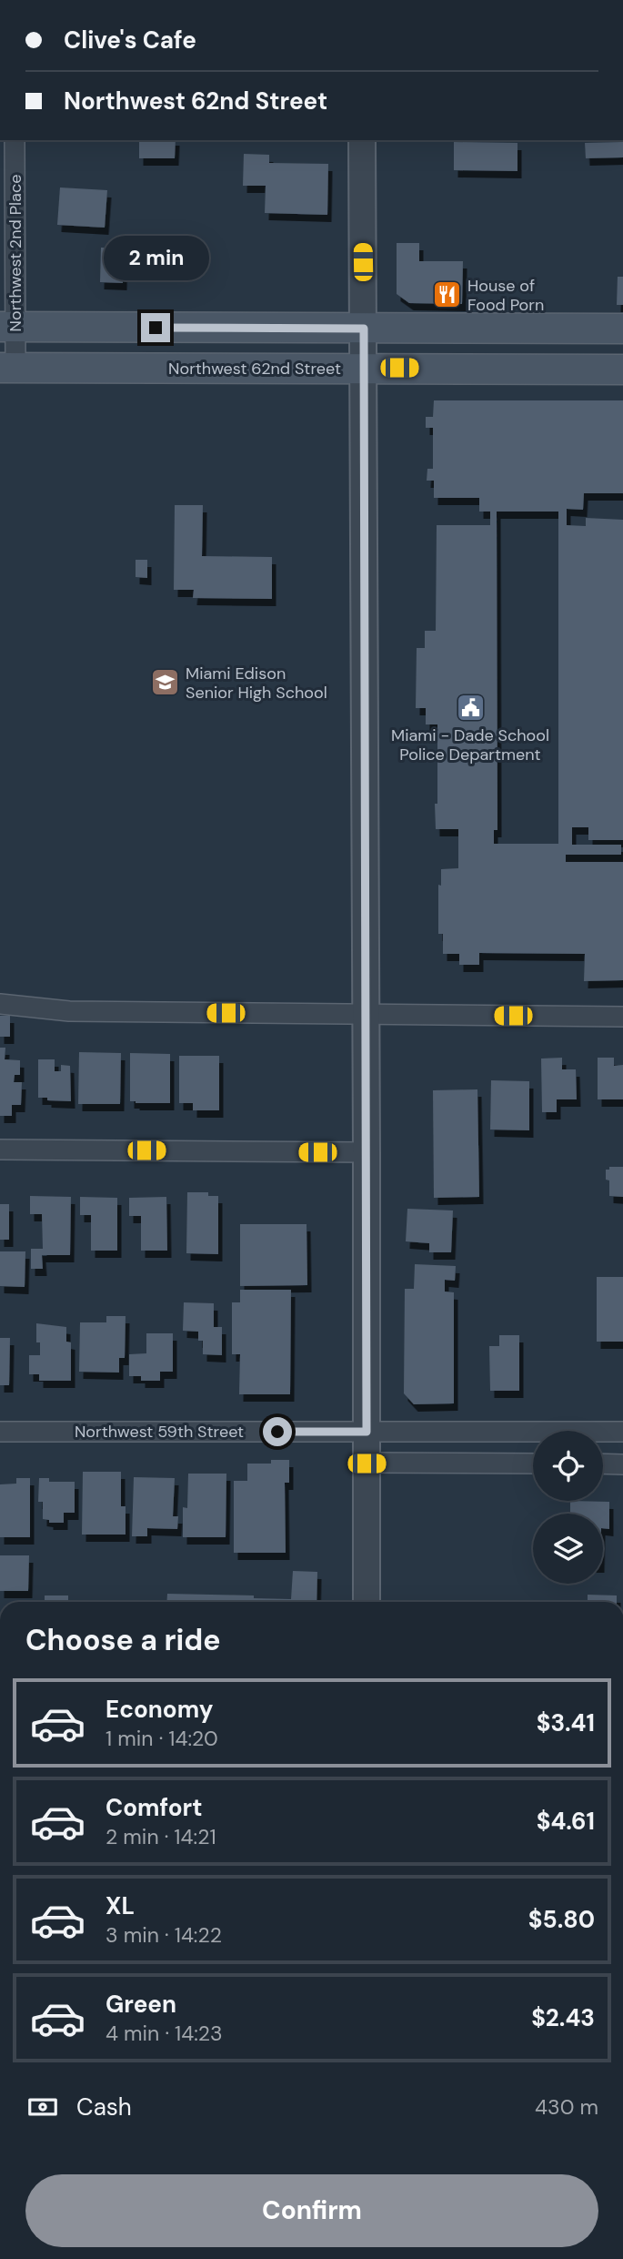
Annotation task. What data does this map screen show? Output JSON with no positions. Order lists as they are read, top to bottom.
{
  "streets": {
    "main road": ["Northwest 62nd Street"],
    "street": ["Northwest 2nd Place", "Northwest 59th Street"]
  },
  "crossings": [
    ["Northwest 2nd Place", "Northwest 62nd Street"]
  ],
  "places": {
    "restaurant": ["House of Food Porn"],
    "school or university": ["Miami Edison Senior High School"],
    "public building": ["Miami - Dade School Police Department"]
  },
  "page": {
    "banner": ["Clive's Cafe", "Northwest 62nd Street"],
    "bubble": "2 min",
    "heading": "Choose a ride",
    "list": [
      {
        "name": "Economy",
        "note": "1 min · 14:20",
        "value": "$3.41"
      },
      {
        "name": "Comfort",
        "note": "2 min · 14:21",
        "value": "$4.61"
      },
      {
        "name": "XL",
        "note": "3 min · 14:22",
        "value": "$5.80"
      },
      {
        "name": "Green",
        "note": "4 min · 14:23",
        "value": "$2.43"
      }
    ],
    "pay": ["Cash", "430 m"],
    "buttons": "Confirm"
  }
}
